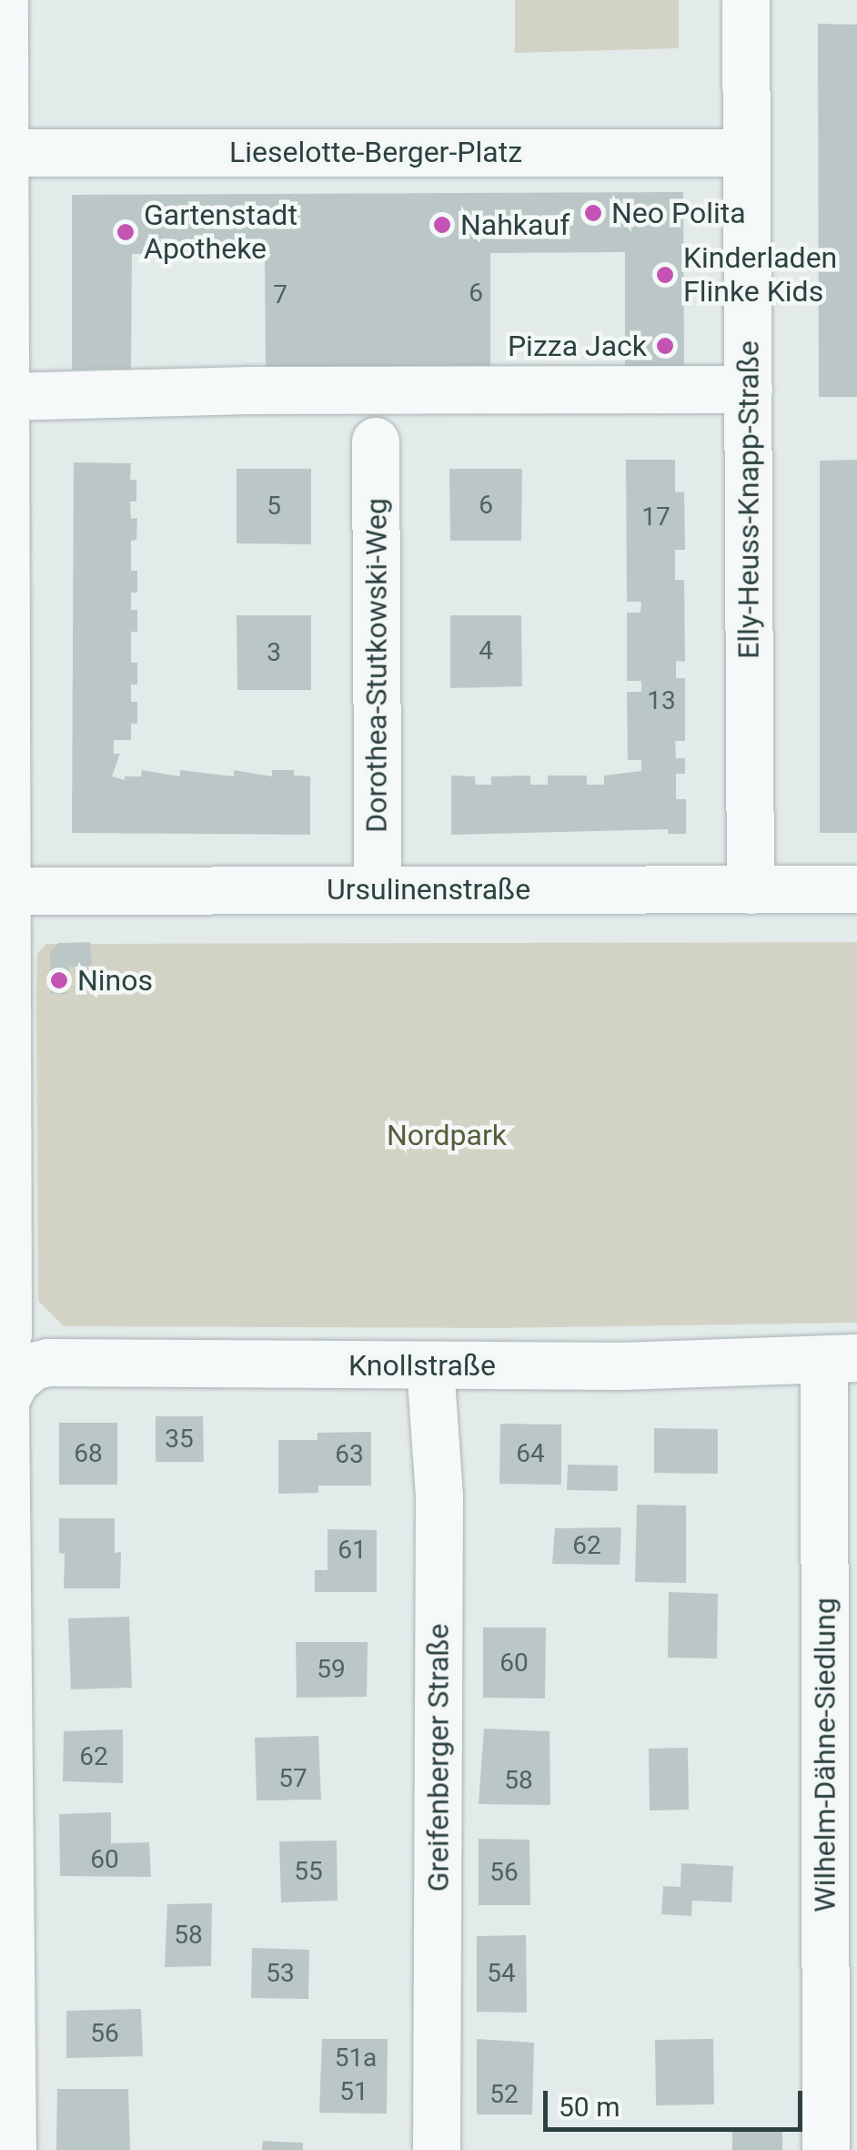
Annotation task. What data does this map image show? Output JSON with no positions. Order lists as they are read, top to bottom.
{
  "streets": {
    "street": [
      "Lieselotte-Berger-Platz",
      "Elly-Heuss-Knapp-Straße",
      "Dorothea-Stutkowski-Weg",
      "Ursulinenstraße",
      "Knollstraße",
      "Wilhelm-Dähne-Siedlung",
      "Greifenberger Straße"
    ]
  },
  "crossings": [
    ["Lieselotte-Berger-Platz", "Elly-Heuss-Knapp-Straße"],
    ["Elly-Heuss-Knapp-Straße", "Ursulinenstraße"],
    ["Dorothea-Stutkowski-Weg", "Ursulinenstraße"],
    ["Knollstraße", "Wilhelm-Dähne-Siedlung"],
    ["Knollstraße", "Greifenberger Straße"]
  ],
  "parks": ["Nordpark"],
  "places": [
    "Neo Polita",
    "Nahkauf",
    "Gartenstadt Apotheke",
    "Kinderladen Flinke Kids",
    "Pizza Jack",
    "Ninos"
  ],
  "house_numbers": [
    "6",
    "7",
    "6",
    "5",
    "17",
    "4",
    "3",
    "13",
    "35",
    "68",
    "64",
    "63",
    "62",
    "61",
    "60",
    "59",
    "62",
    "57",
    "58",
    "60",
    "55",
    "56",
    "58",
    "53",
    "54",
    "56",
    "51a",
    "51",
    "52"
  ],
  "scale_bar": "50 m"
}
